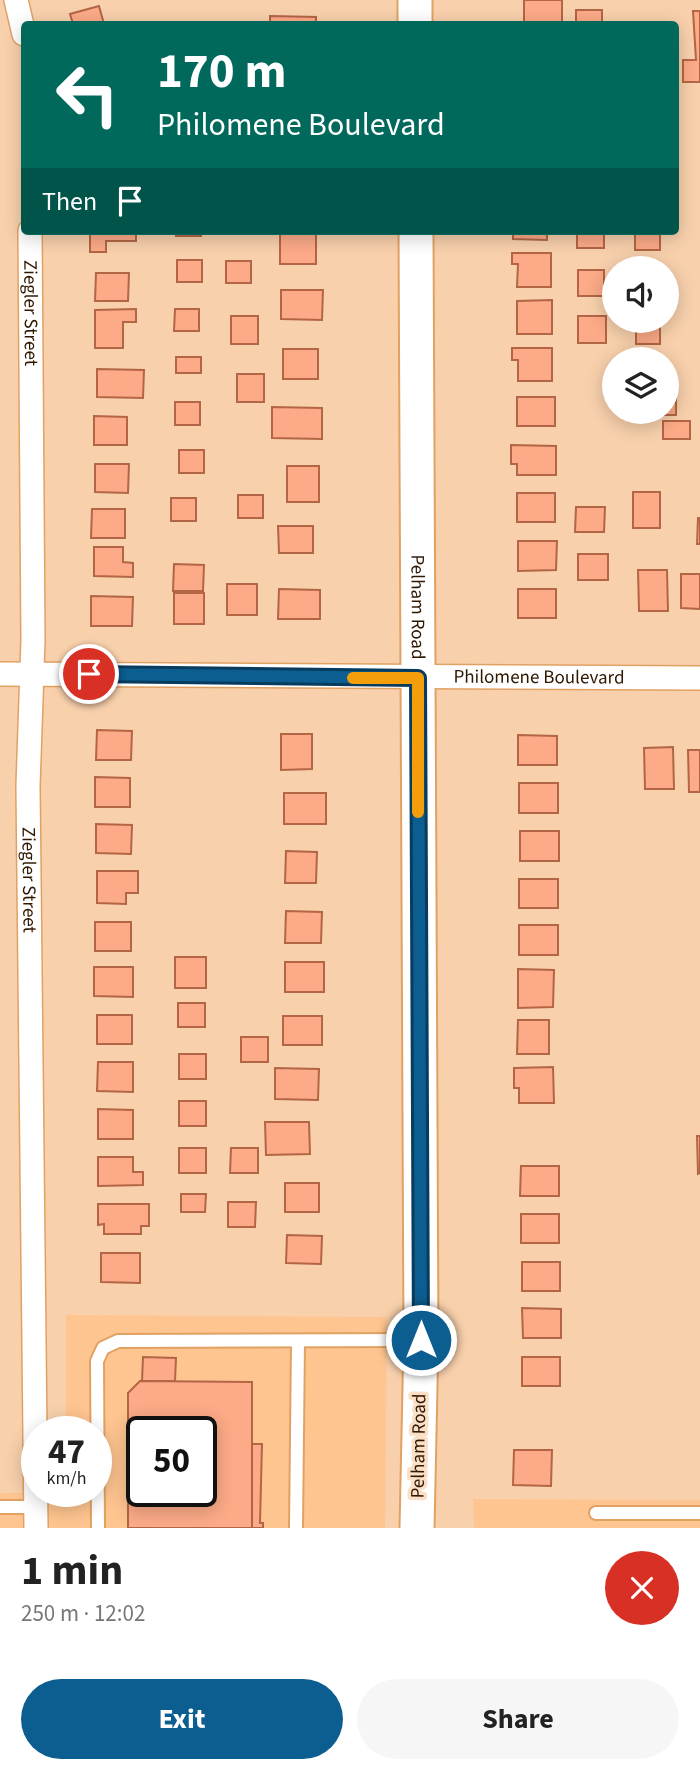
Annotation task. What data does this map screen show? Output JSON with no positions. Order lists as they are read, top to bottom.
{
  "streets": {
    "main road": ["Pelham Road"],
    "street": ["Ziegler Street", "Philomene Boulevard"]
  },
  "crossings": [
    ["Ziegler Street", "Philomene Boulevard"],
    ["Pelham Road", "Philomene Boulevard"]
  ],
  "page": {
    "turn": ["170 m", "Philomene Boulevard"],
    "then": "Then",
    "speed": "47 km/h",
    "limit": "50",
    "heading": ["1 min", "250 m · 12:02"],
    "buttons": ["Exit", "Share"]
  }
}
